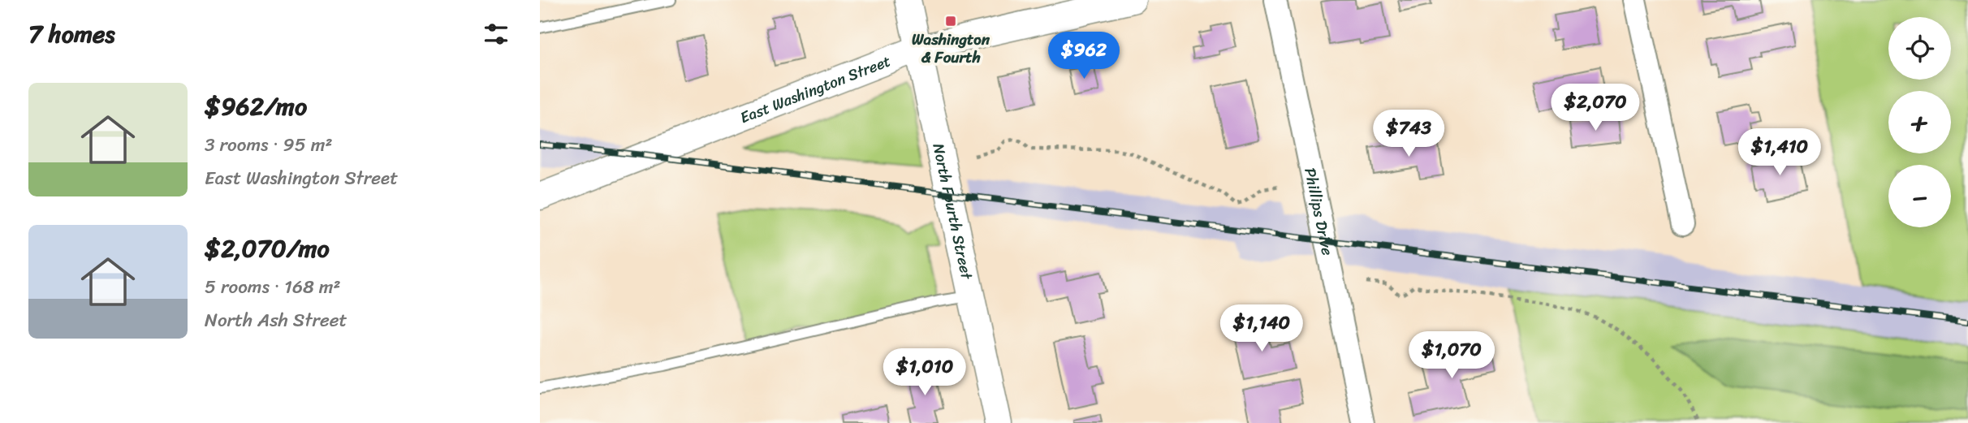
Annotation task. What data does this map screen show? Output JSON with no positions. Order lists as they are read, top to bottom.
{
  "streets": {
    "street": ["East Washington Street", "North Fourth Street", "Phillips Drive"]
  },
  "crossings": [
    ["East Washington Street", "North Fourth Street"]
  ],
  "places": {
    "transit": ["Washington & Fourth"]
  },
  "page": {
    "heading": "7 homes",
    "map_buttons": ["+", "−"],
    "price": [
      "$962",
      "$2,070",
      "$743",
      "$1,410",
      "$1,140",
      "$1,070",
      "$1,010"
    ],
    "list": [
      {
        "name": "$962/mo",
        "note": "3 rooms · 95 m² · East Washington Street"
      },
      {
        "name": "$2,070/mo",
        "note": "5 rooms · 168 m² · North Ash Street"
      }
    ]
  }
}
